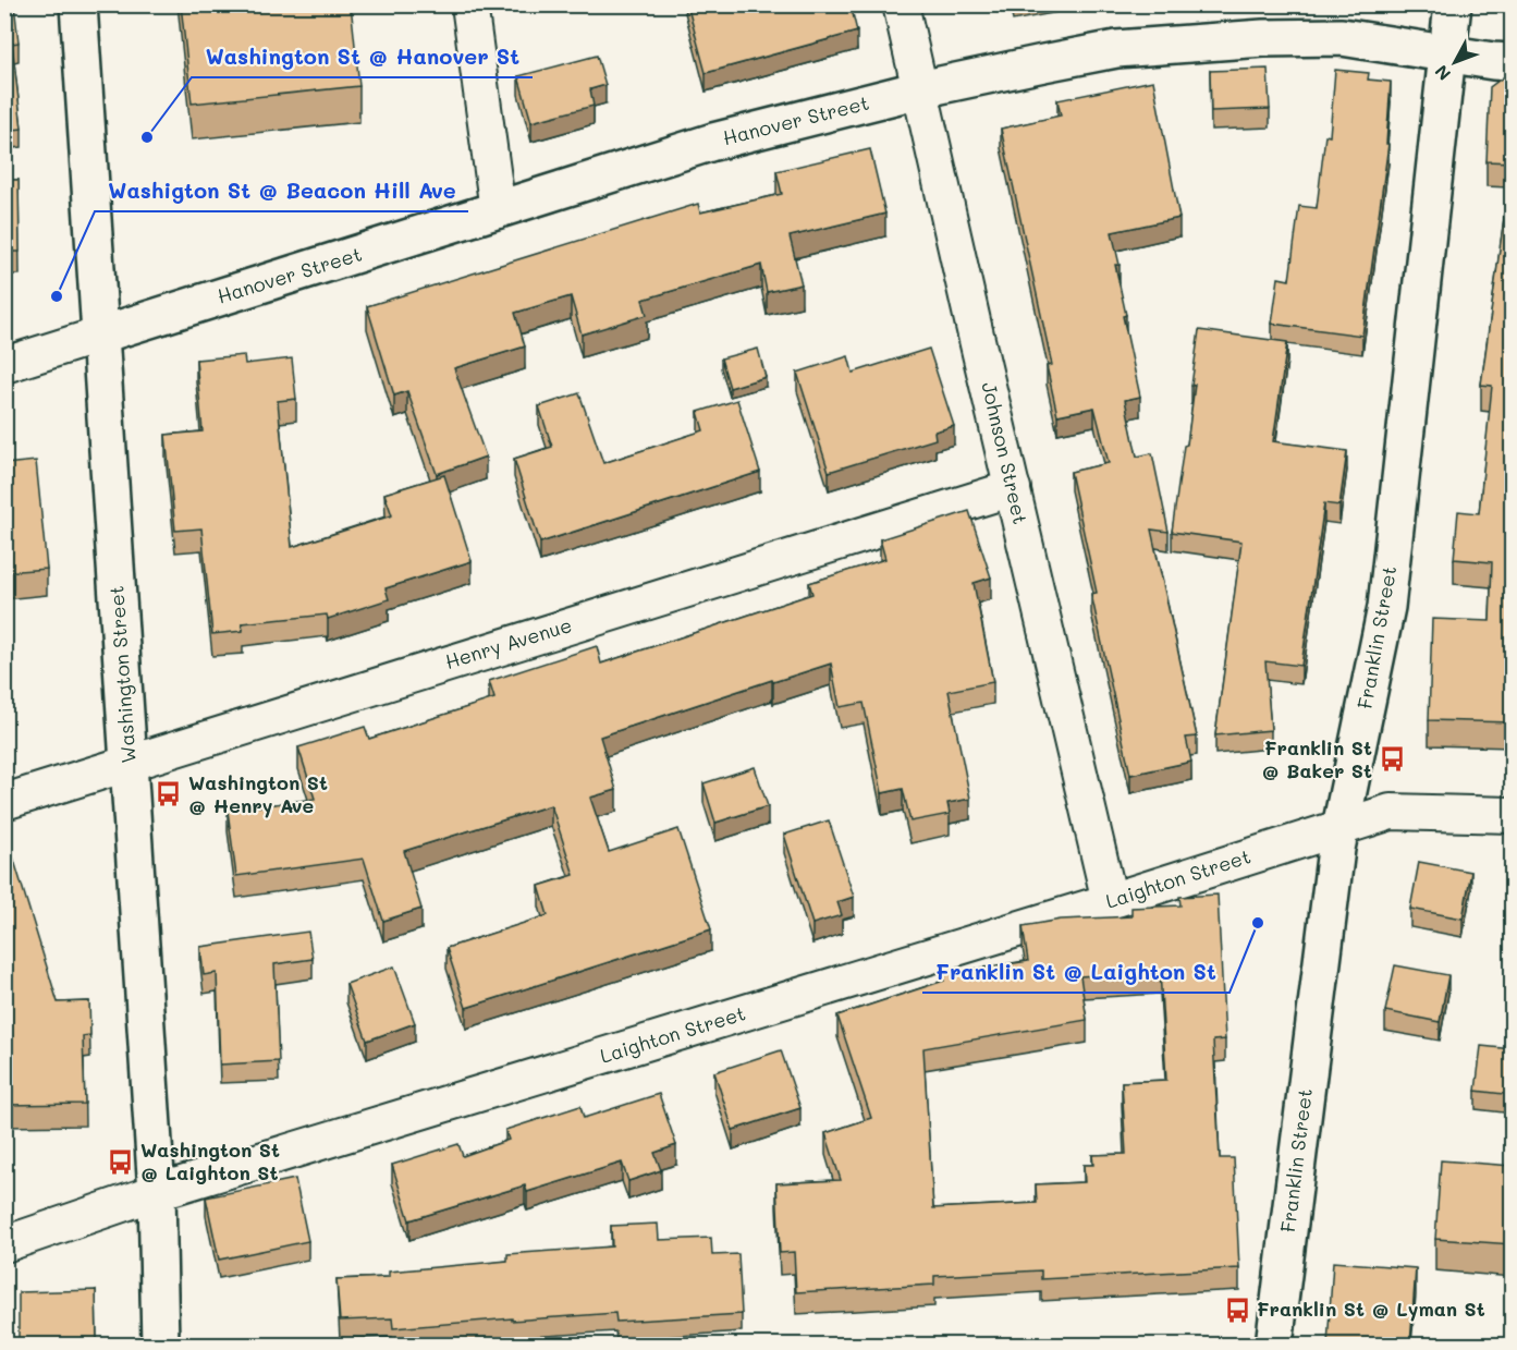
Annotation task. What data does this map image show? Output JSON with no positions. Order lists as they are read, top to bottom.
{
  "streets": {
    "main road": ["Hanover Street", "Franklin Street", "Washington Street"],
    "street": ["Johnson Street", "Henry Avenue", "Laighton Street"]
  },
  "crossings": [
    ["Hanover Street", "Johnson Street"],
    ["Hanover Street", "Franklin Street"],
    ["Hanover Street", "Washington Street"],
    ["Johnson Street", "Henry Avenue"],
    ["Johnson Street", "Laighton Street"],
    ["Franklin Street", "Laighton Street"],
    ["Henry Avenue", "Washington Street"],
    ["Washington Street", "Laighton Street"]
  ],
  "places": {
    "other": ["Washington St @ Hanover St", "Washigton St @ Beacon Hill Ave", "Franklin St @ Laighton St"],
    "bus stop": [
      "Franklin St @ Baker St",
      "Washington St @ Henry Ave",
      "Washington St @ Laighton St",
      "Franklin St @ Lyman St"
    ]
  },
  "north": "bottom left"
}
